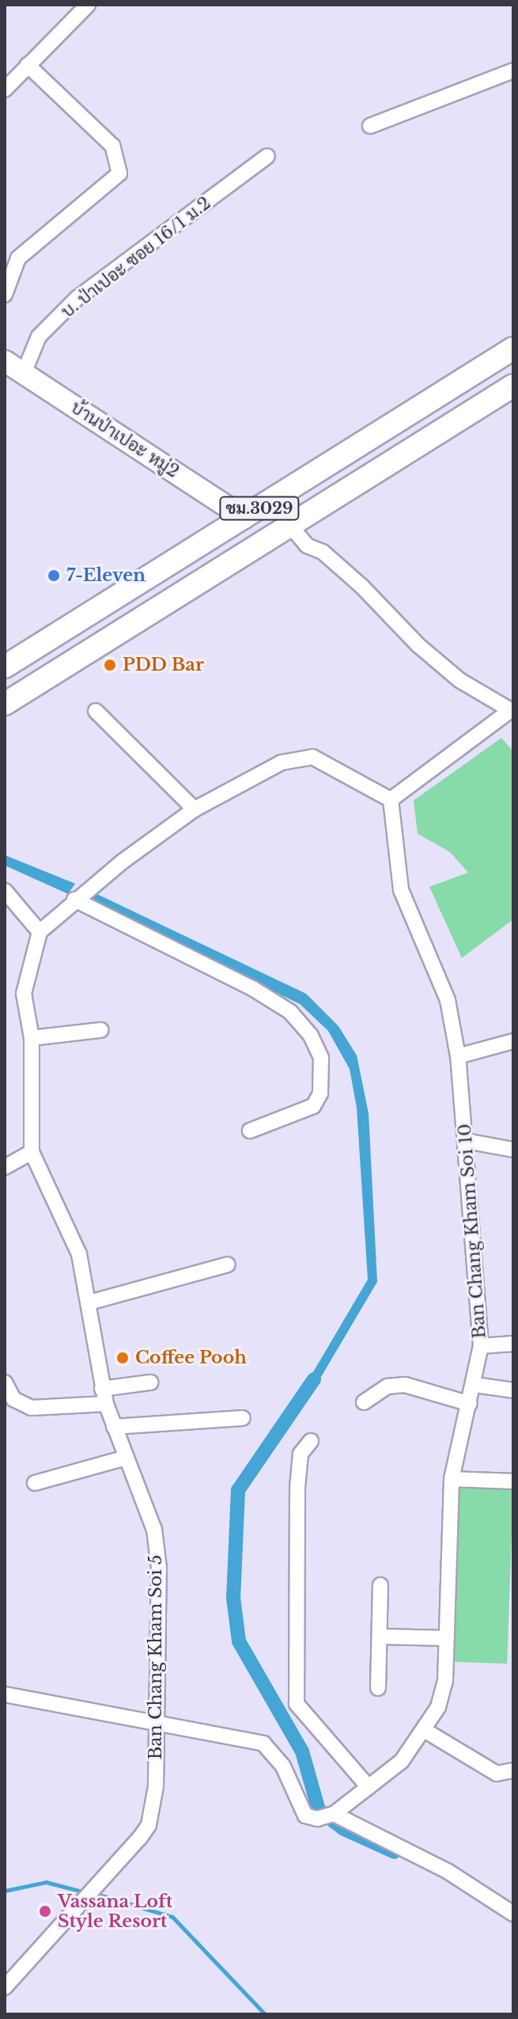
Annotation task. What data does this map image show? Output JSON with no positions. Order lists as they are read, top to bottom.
{
  "streets": {
    "main road": ["ชม.3029"],
    "street": [
      "บ. ป่าเปอะ ซอย 16/1 ม.2",
      "บ้านป่าเปอะ หมู่2",
      "Ban Chang Kham Soi 10",
      "Ban Chang Kham Soi 5"
    ]
  },
  "crossings": [
    ["บ. ป่าเปอะ ซอย 16/1 ม.2", "บ้านป่าเปอะ หมู่2"],
    ["บ้านป่าเปอะ หมู่2", "ชม.3029"]
  ],
  "places": [
    "7-Eleven",
    "PDD Bar",
    "Coffee Pooh",
    "Vassana Loft Style Resort"
  ]
}
